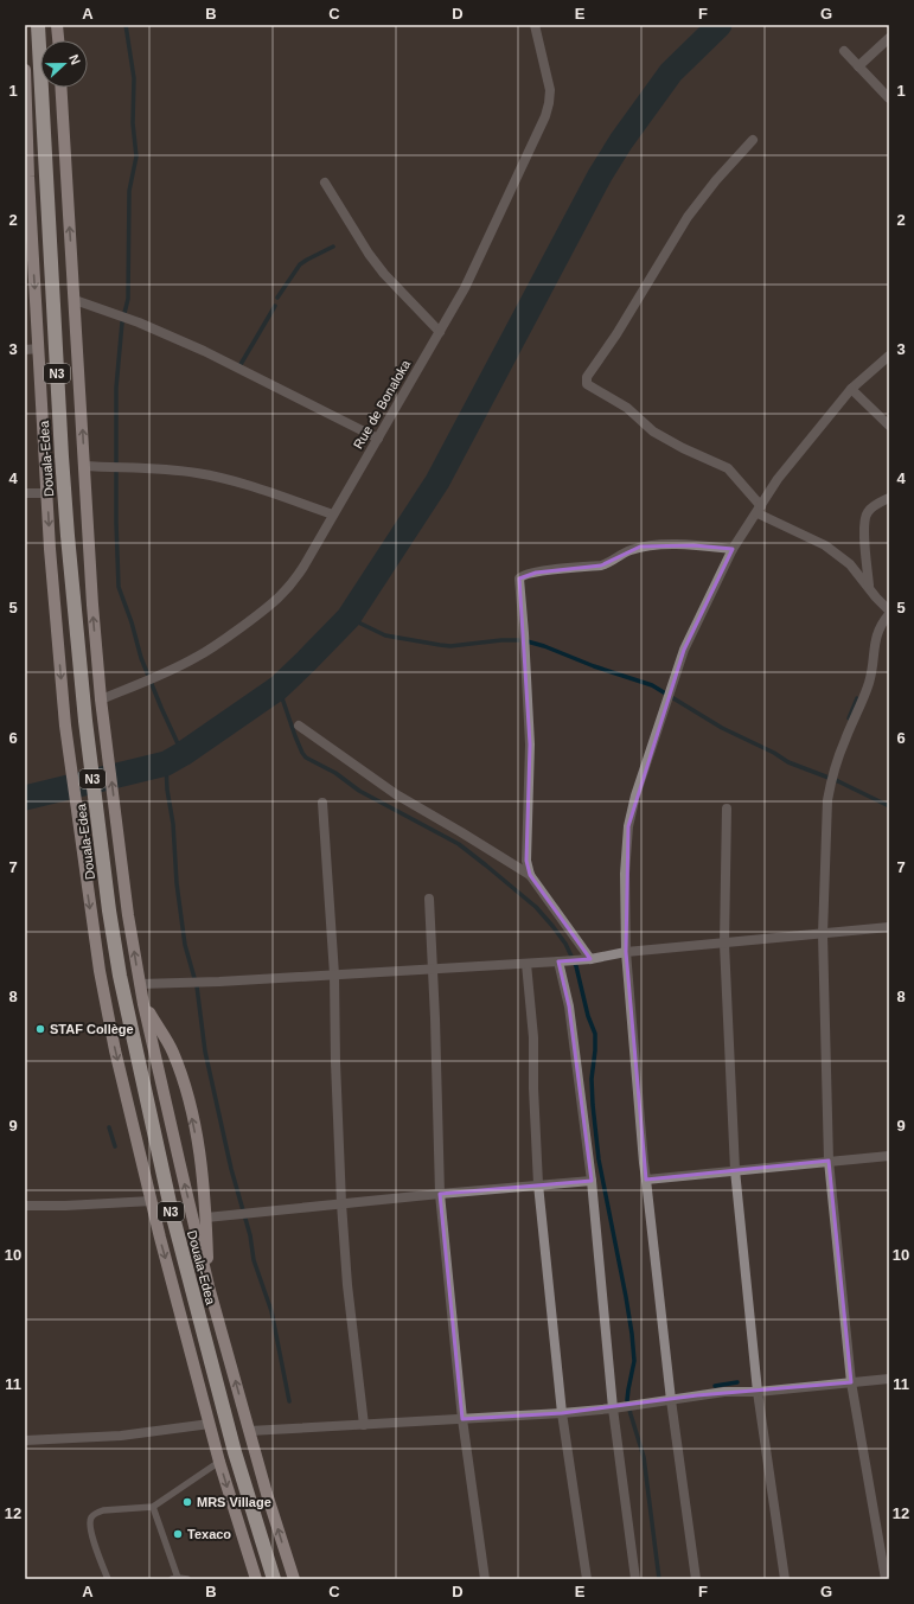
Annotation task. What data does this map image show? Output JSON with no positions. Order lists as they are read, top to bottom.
{
  "streets": {
    "highway": ["N3", "Douala-Edea"],
    "street": ["Rue de Bonaloka"]
  },
  "places": ["STAF Collège", "MRS Village", "Texaco"],
  "north": "right",
  "grid": {
    "columns": [
      "A",
      "B",
      "C",
      "D",
      "E",
      "F",
      "G"
    ],
    "rows": [
      "1",
      "2",
      "3",
      "4",
      "5",
      "6",
      "7",
      "8",
      "9",
      "10",
      "11",
      "12"
    ]
  }
}
